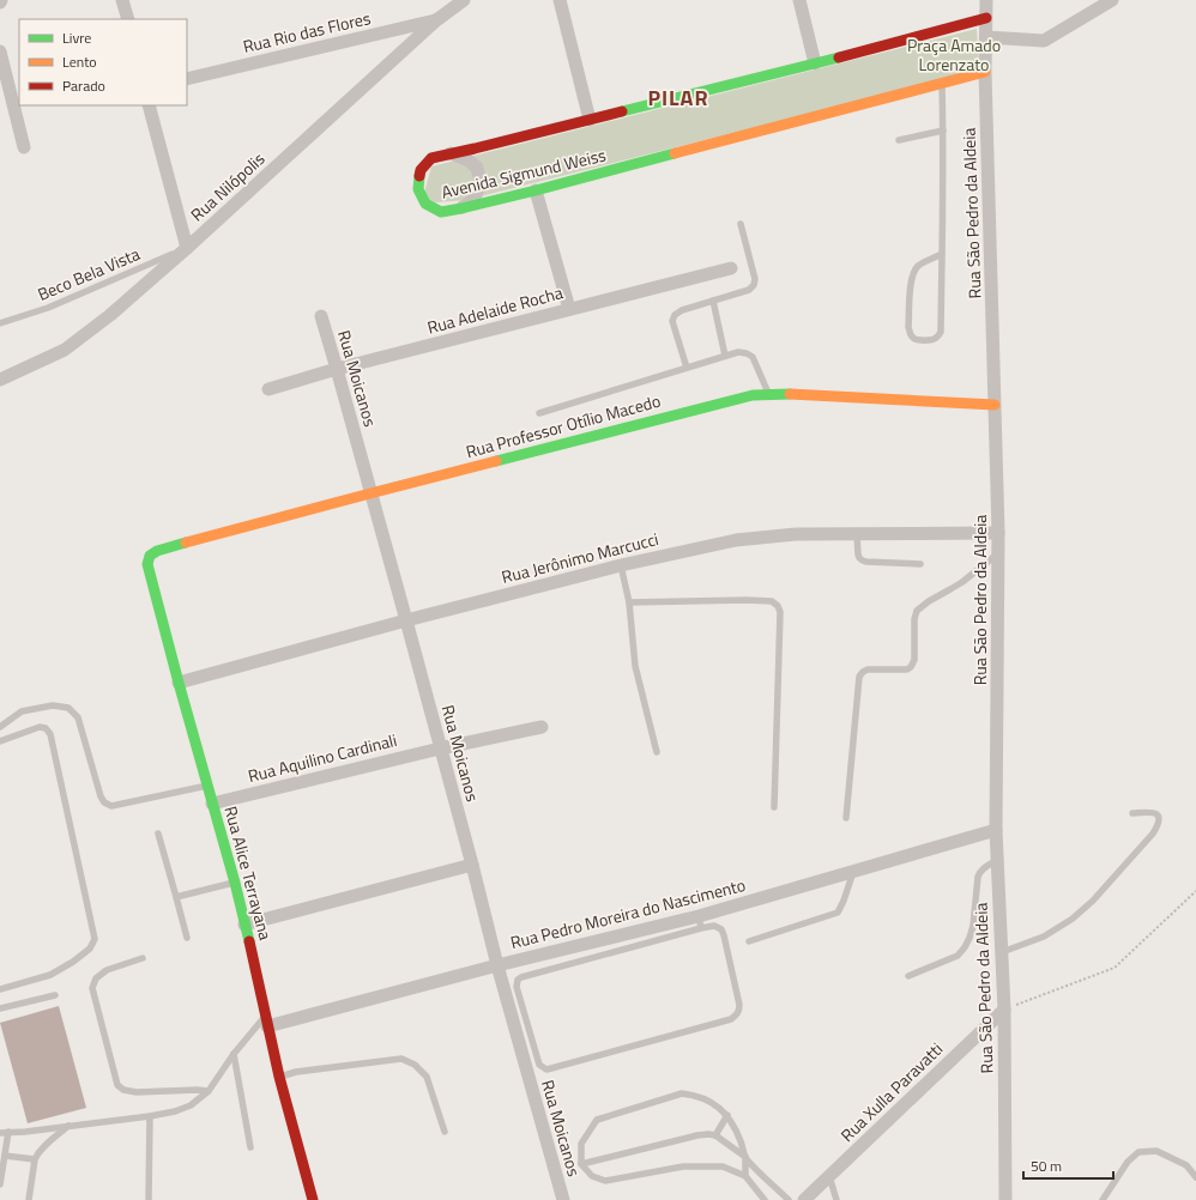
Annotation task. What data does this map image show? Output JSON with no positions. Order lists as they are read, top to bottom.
{
  "streets": {
    "street": [
      "Rua Rio das Flores",
      "Avenida Sigmund Weiss",
      "Rua Nilópolis",
      "Rua São Pedro da Aldeia",
      "Rua Adelaide Rocha",
      "Rua Moicanos",
      "Rua Professor Otílio Macedo",
      "Rua Jerônimo Marcucci",
      "Rua Aquilino Cardinali",
      "Rua Alice Terrayana",
      "Rua Pedro Moreira do Nascimento",
      "Rua Xulla Paravatti"
    ],
    "lane": ["Beco Bela Vista"]
  },
  "crossings": [
    ["Rua Rio das Flores", "Rua Nilópolis"],
    ["Avenida Sigmund Weiss", "Rua São Pedro da Aldeia"],
    ["Rua Nilópolis", "Beco Bela Vista"],
    ["Rua São Pedro da Aldeia", "Rua Professor Otílio Macedo"],
    ["Rua São Pedro da Aldeia", "Rua Jerônimo Marcucci"],
    ["Rua São Pedro da Aldeia", "Rua Pedro Moreira do Nascimento"],
    ["Rua São Pedro da Aldeia", "Rua Xulla Paravatti"],
    ["Rua Adelaide Rocha", "Rua Moicanos"],
    ["Rua Moicanos", "Rua Professor Otílio Macedo"],
    ["Rua Moicanos", "Rua Jerônimo Marcucci"],
    ["Rua Moicanos", "Rua Aquilino Cardinali"],
    ["Rua Moicanos", "Rua Pedro Moreira do Nascimento"],
    ["Rua Professor Otílio Macedo", "Rua Alice Terrayana"],
    ["Rua Jerônimo Marcucci", "Rua Alice Terrayana"],
    ["Rua Aquilino Cardinali", "Rua Alice Terrayana"],
    ["Rua Alice Terrayana", "Rua Pedro Moreira do Nascimento"]
  ],
  "districts": ["PILAR"],
  "parks": ["Praça Amado Lorenzato"],
  "legend": ["Livre", "Lento", "Parado"],
  "scale_bar": "50 m"
}
